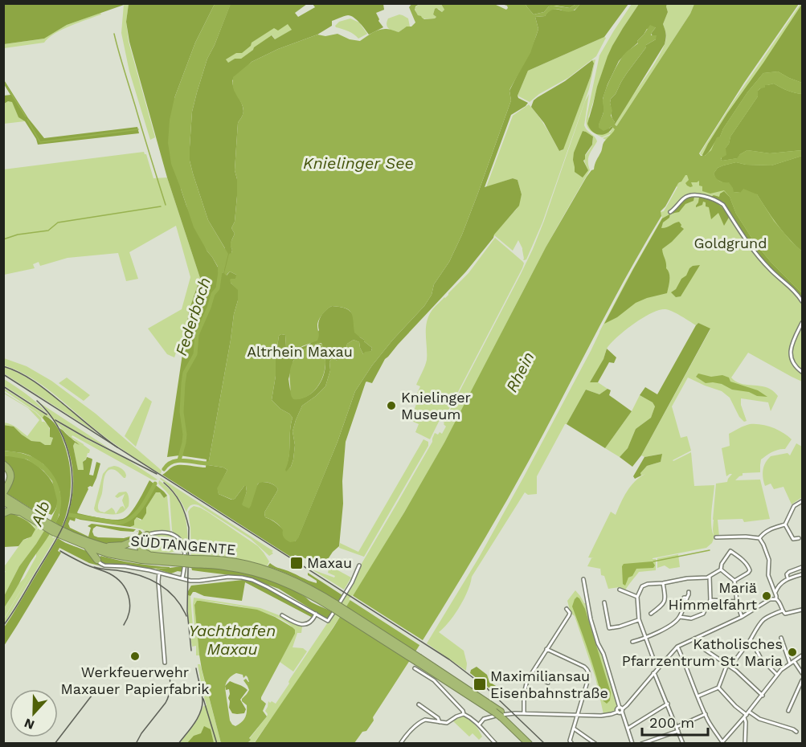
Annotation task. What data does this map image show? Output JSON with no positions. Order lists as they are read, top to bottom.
{
  "streets": {
    "highway": ["SÜDTANGENTE"]
  },
  "water": [
    "Knielinger See",
    "Federbach",
    "Rhein",
    "Alb",
    "Yachthafen Maxau"
  ],
  "parks": ["Goldgrund", "Altrhein Maxau"],
  "places": {
    "other": [
      "Knielinger Museum",
      "Mariä Himmelfahrt",
      "Katholisches Pfarrzentrum St. Maria",
      "Werkfeuerwehr Maxauer Papierfabrik"
    ],
    "transit": ["Maxau", "Maximiliansau Eisenbahnstraße"]
  },
  "scale_bar": "200 m",
  "north": "bottom"
}
